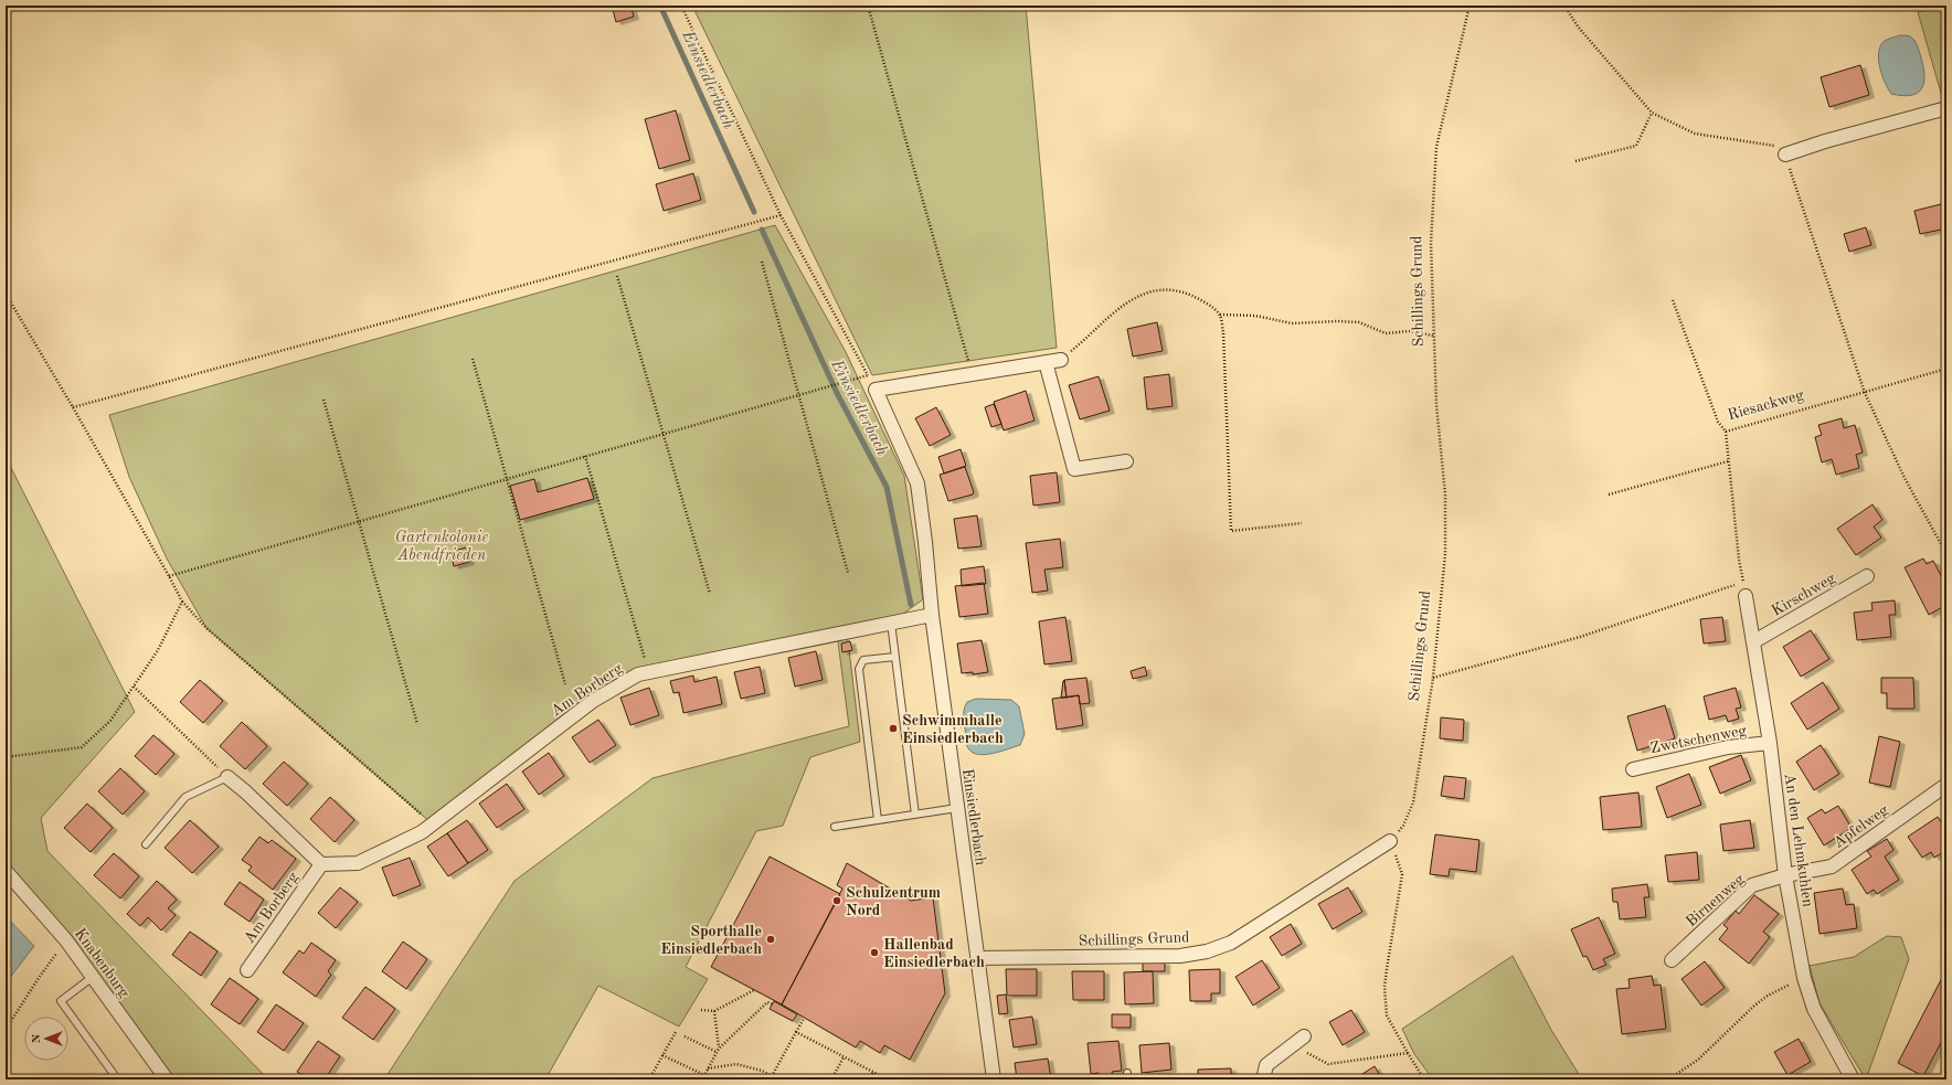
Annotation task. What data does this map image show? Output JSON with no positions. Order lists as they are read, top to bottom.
{
  "streets": {
    "street": [
      "Schillings Grund",
      "Kirschweg",
      "Am Borberg",
      "Zwetschenweg",
      "Einsiedlerbach",
      "Apfelweg",
      "An den Lehmkuhlen",
      "Birnenweg",
      "Knabenburg"
    ],
    "path": ["Riesackweg"]
  },
  "crossings": [
    ["Schillings Grund", "Einsiedlerbach"],
    ["Riesackweg", "An den Lehmkuhlen"],
    ["Kirschweg", "An den Lehmkuhlen"],
    ["Am Borberg", "Einsiedlerbach"],
    ["Zwetschenweg", "An den Lehmkuhlen"],
    ["Apfelweg", "An den Lehmkuhlen"],
    ["Apfelweg", "Birnenweg"],
    ["An den Lehmkuhlen", "Birnenweg"]
  ],
  "water": ["Einsiedlerbach"],
  "parks": ["Gartenkolonie Abendfrieden"],
  "places": [
    "Schwimmhalle Einsiedlerbach",
    "Schulzentrum Nord",
    "Sporthalle Einsiedlerbach",
    "Hallenbad Einsiedlerbach"
  ],
  "north": "left"
}
